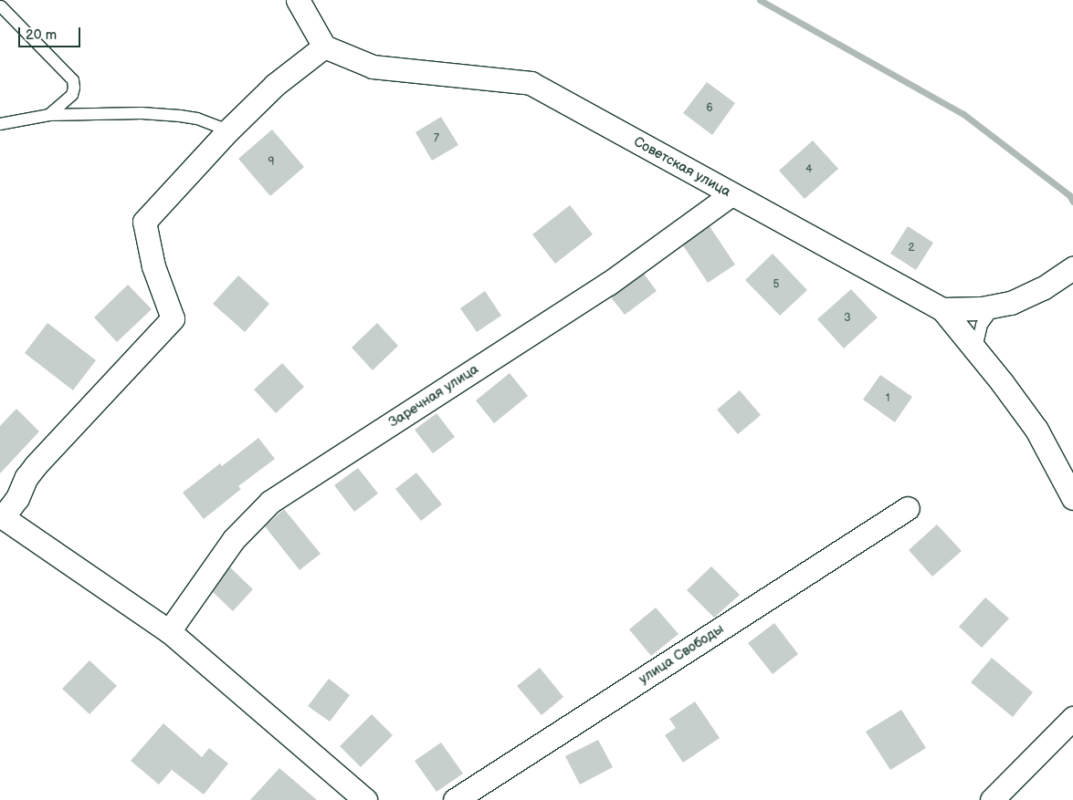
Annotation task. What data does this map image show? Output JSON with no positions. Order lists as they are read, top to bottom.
{
  "streets": {
    "street": ["Советская улица", "Заречная улица", "улица Свободы"]
  },
  "crossings": [
    ["Советская улица", "Заречная улица"]
  ],
  "house_numbers": [
    "6",
    "7",
    "9",
    "4",
    "2",
    "5",
    "3",
    "1"
  ],
  "scale_bar": "20 m"
}
